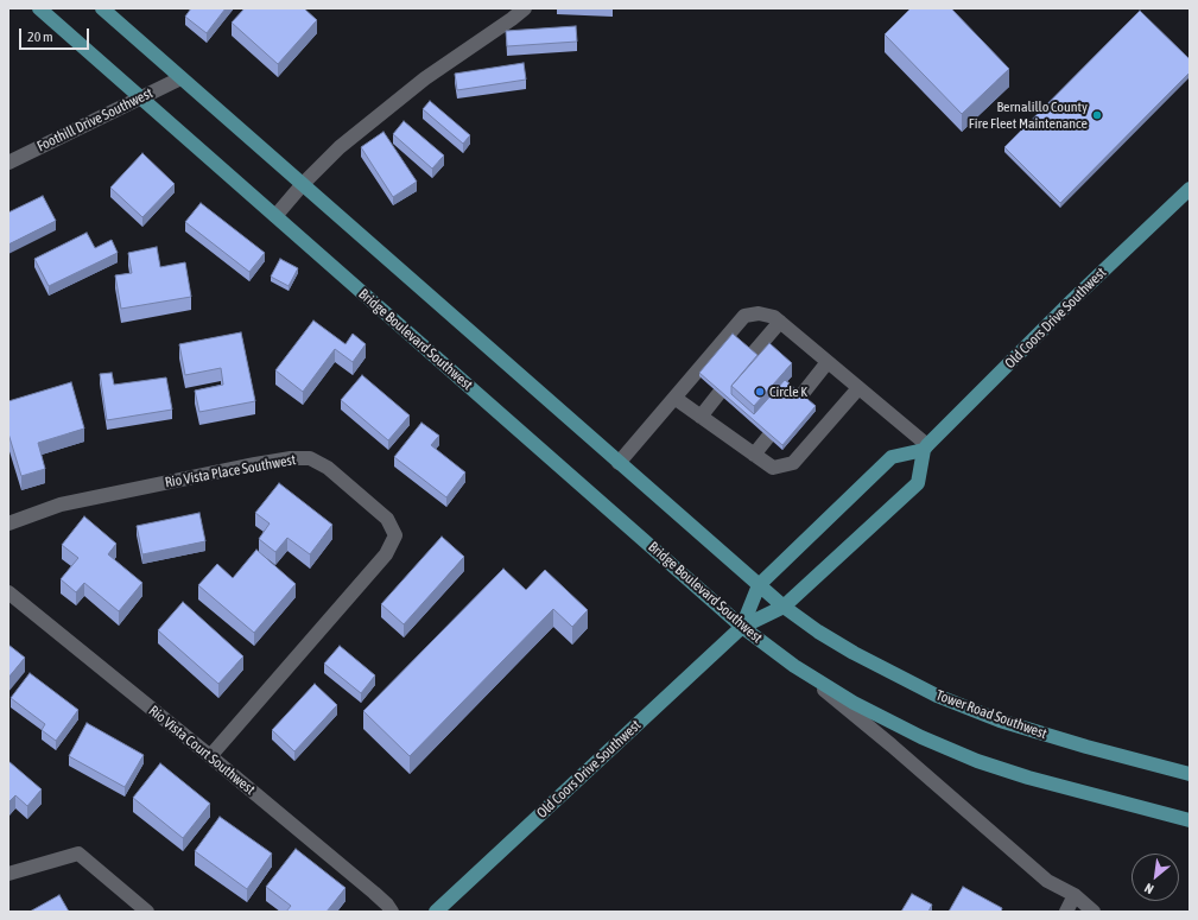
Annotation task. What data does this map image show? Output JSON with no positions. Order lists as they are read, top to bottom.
{
  "streets": {
    "main road": ["Old Coors Drive Southwest", "Bridge Boulevard Southwest", "Tower Road Southwest"],
    "street": ["Foothill Drive Southwest", "Rio Vista Place Southwest", "Rio Vista Court Southwest"]
  },
  "crossings": [
    ["Foothill Drive Southwest", "Bridge Boulevard Southwest"],
    ["Old Coors Drive Southwest", "Bridge Boulevard Southwest"],
    ["Old Coors Drive Southwest", "Tower Road Southwest"],
    ["Rio Vista Place Southwest", "Rio Vista Court Southwest"]
  ],
  "places": ["Bernalillo County Fire Fleet Maintenance", "Circle K"],
  "scale_bar": "20 m",
  "north": "bottom left"
}
